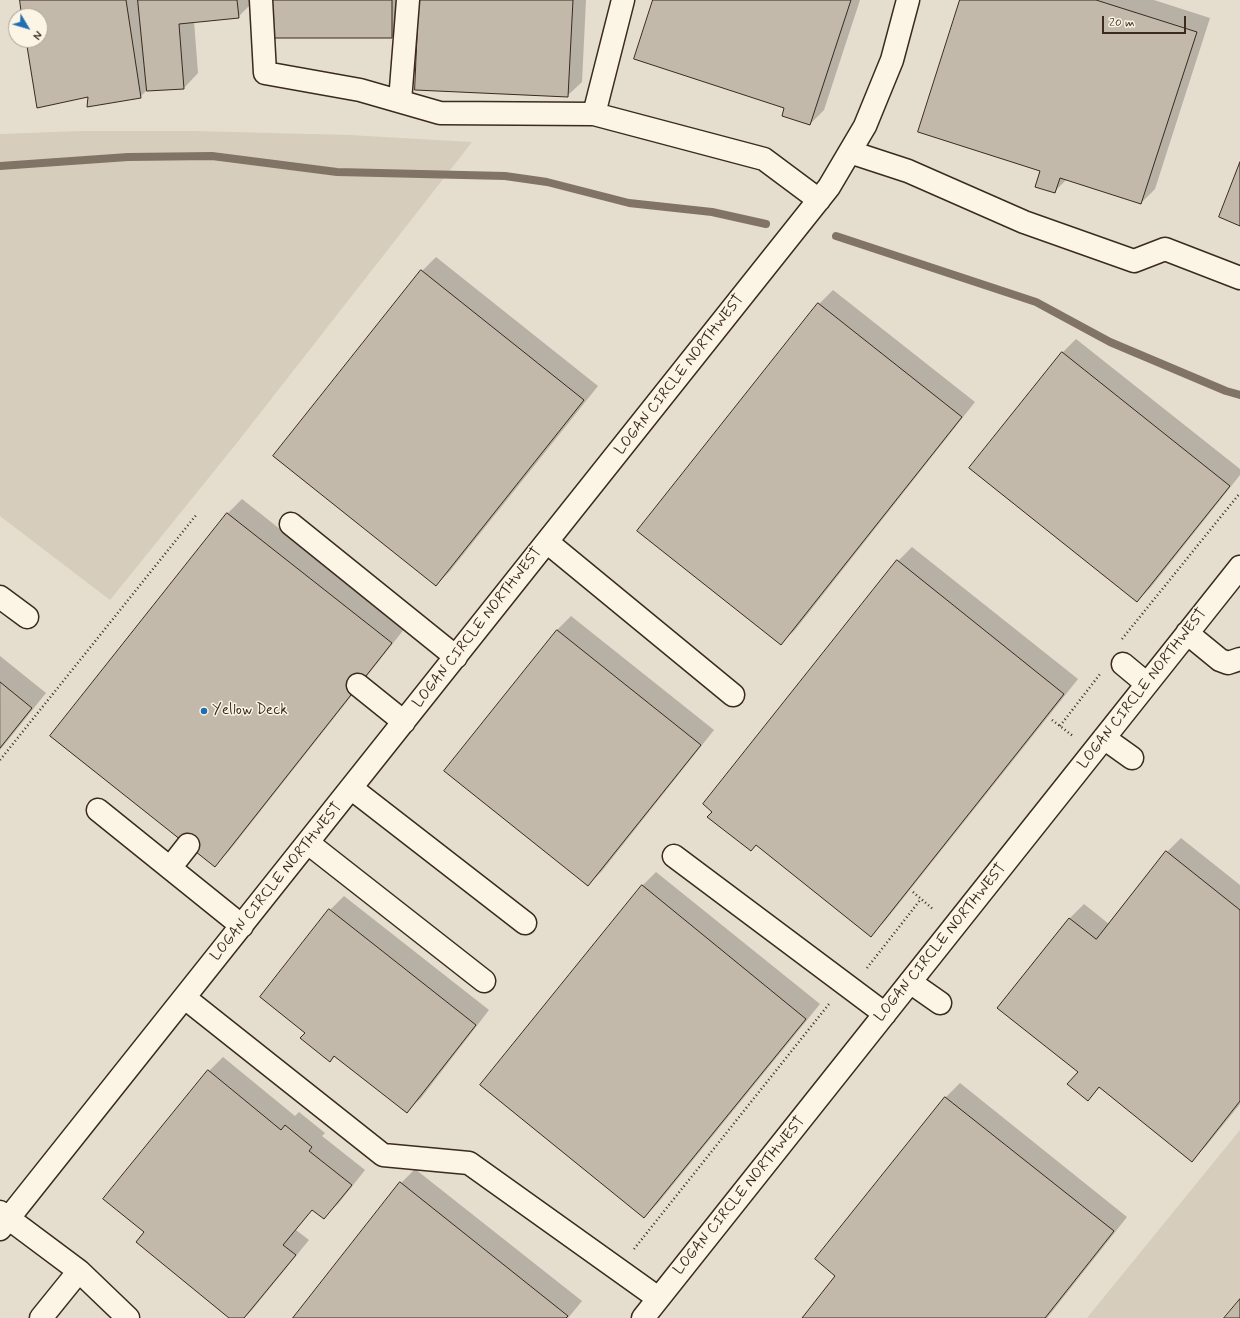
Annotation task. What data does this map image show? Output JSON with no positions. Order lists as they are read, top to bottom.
{
  "streets": {
    "street": ["LOGAN CIRCLE NORTHWEST"]
  },
  "places": ["Yellow Deck"],
  "scale_bar": "20 m",
  "north": "bottom right"
}
